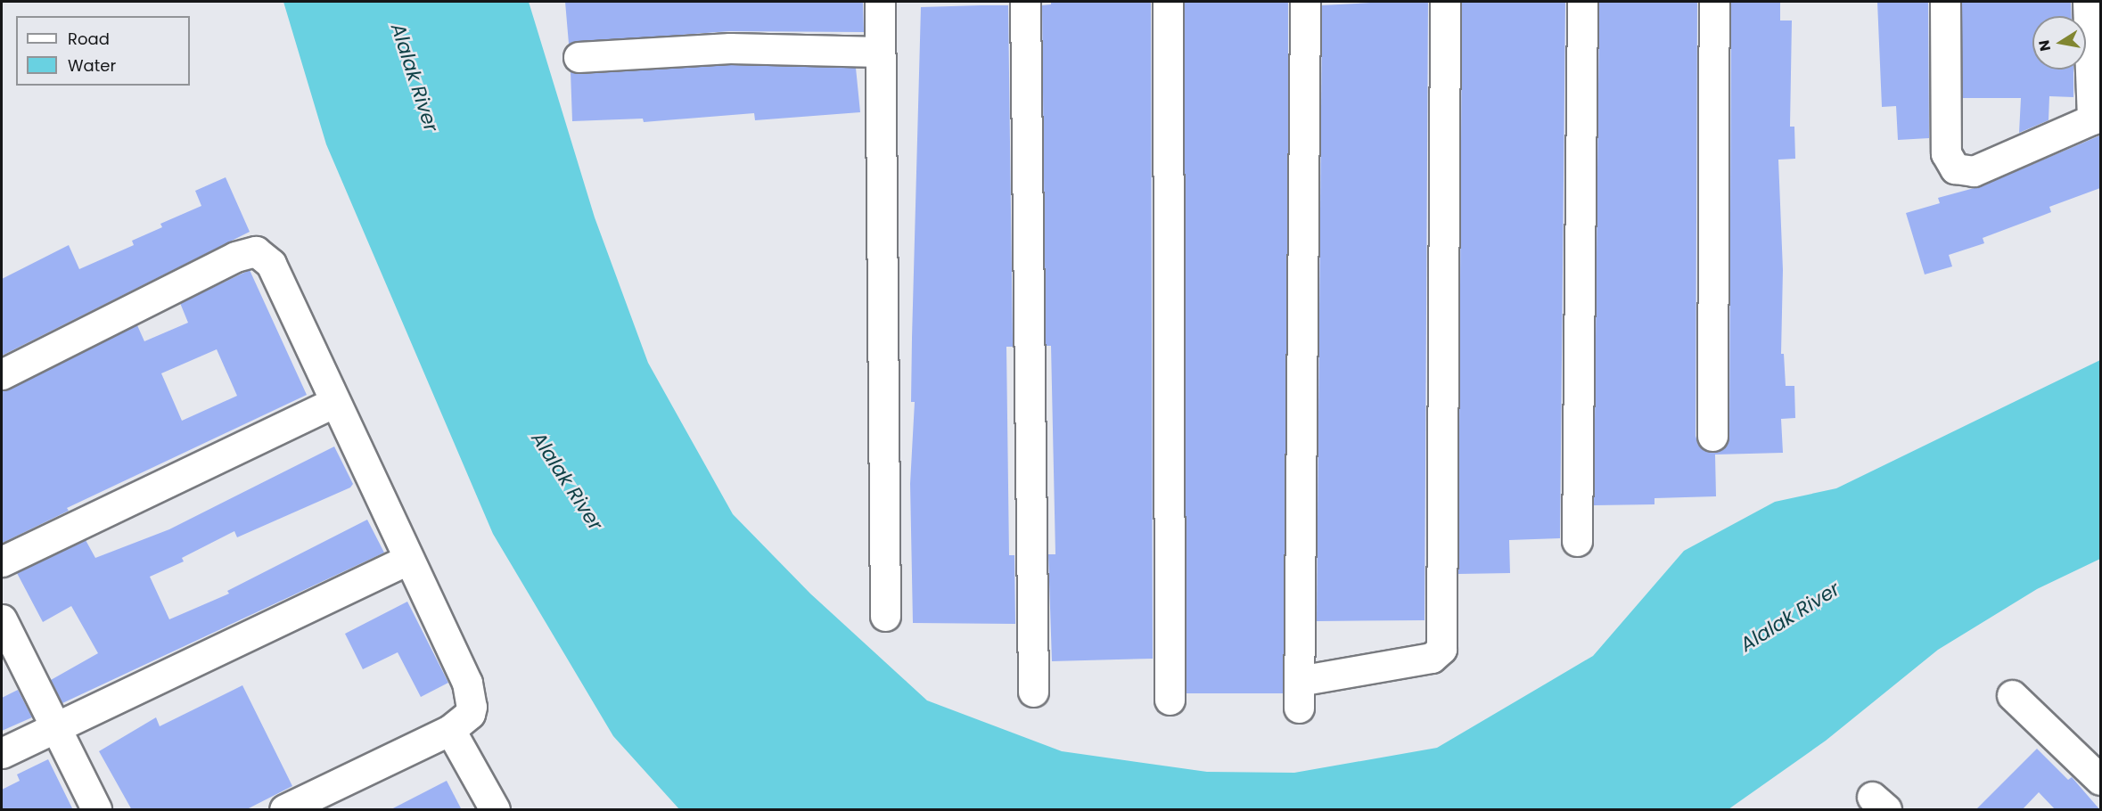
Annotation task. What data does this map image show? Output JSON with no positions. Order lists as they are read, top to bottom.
{
  "water": ["Alalak River"],
  "legend": ["Road", "Water"],
  "north": "left"
}
